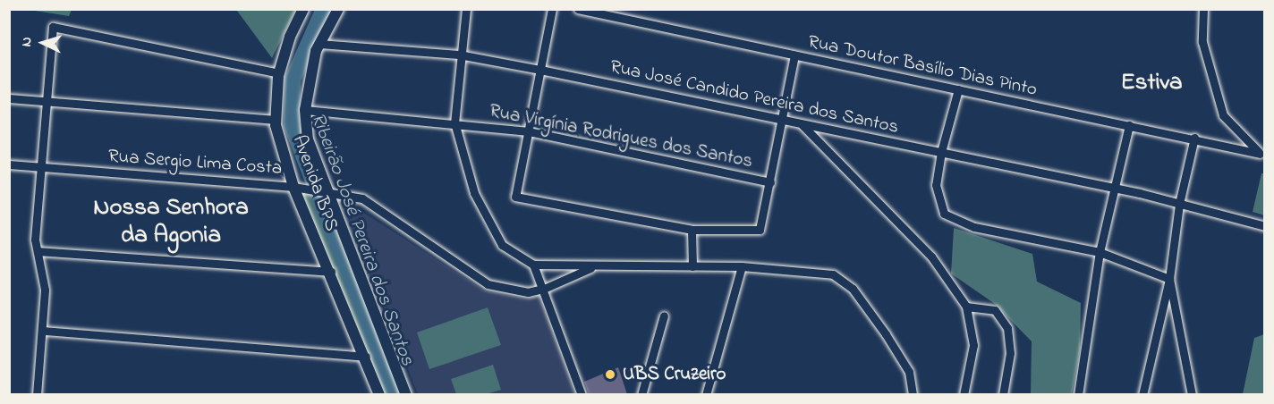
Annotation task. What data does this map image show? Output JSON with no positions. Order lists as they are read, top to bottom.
{
  "streets": {
    "main road": ["Avenida BPS"],
    "street": [
      "Rua Doutor Basílio Dias Pinto",
      "Rua José Candido Pereira dos Santos",
      "Rua Virgínia Rodrigues dos Santos",
      "Rua Sergio Lima Costa"
    ]
  },
  "crossings": [
    ["Rua José Candido Pereira dos Santos", "Avenida BPS"],
    ["Rua Virgínia Rodrigues dos Santos", "Avenida BPS"],
    ["Rua Sergio Lima Costa", "Avenida BPS"]
  ],
  "districts": ["Estiva", "Nossa Senhora da Agonia"],
  "water": ["Ribeirão José Pereira dos Santos"],
  "places": ["UBS Cruzeiro"],
  "north": "left"
}
